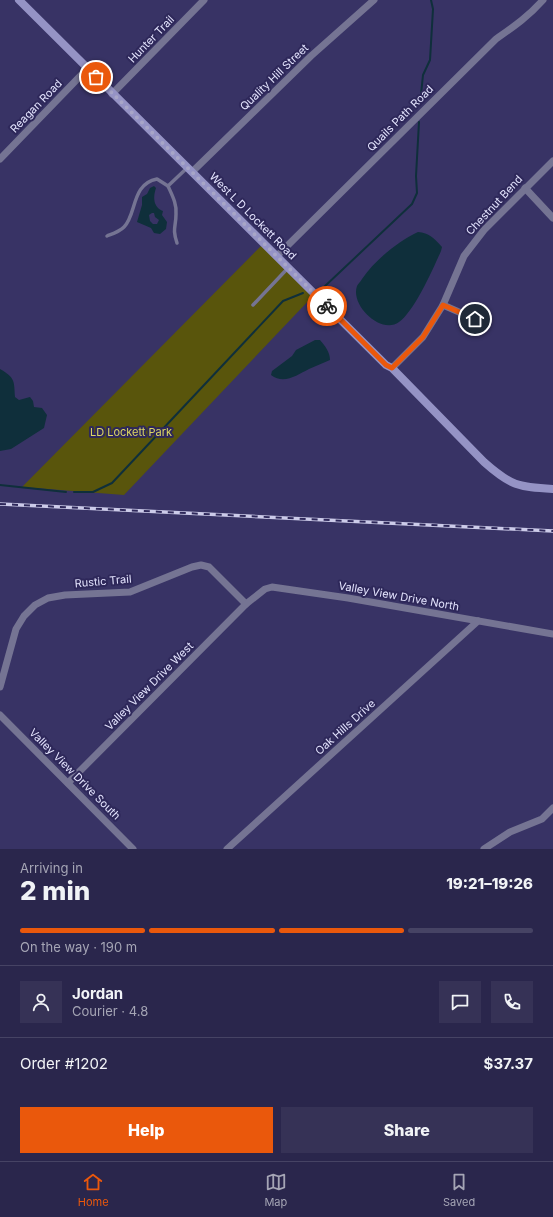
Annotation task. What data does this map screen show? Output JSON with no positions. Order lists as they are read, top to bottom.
{
  "streets": {
    "main road": ["West L D Lockett Road"],
    "street": [
      "Hunter Trail",
      "Quality Hill Street",
      "Reagan Road",
      "Quails Path Road",
      "Chestnut Bend",
      "Rustic Trail",
      "Valley View Drive North",
      "Valley View Drive West",
      "Oak Hills Drive",
      "Valley View Drive South"
    ]
  },
  "crossings": [
    ["Hunter Trail", "West L D Lockett Road"],
    ["Quality Hill Street", "West L D Lockett Road"],
    ["Reagan Road", "West L D Lockett Road"],
    ["Quails Path Road", "West L D Lockett Road"],
    ["Chestnut Bend", "West L D Lockett Road"],
    ["Rustic Trail", "Valley View Drive North"],
    ["Rustic Trail", "Valley View Drive West"],
    ["Valley View Drive North", "Valley View Drive West"],
    ["Valley View Drive North", "Oak Hills Drive"],
    ["Valley View Drive West", "Valley View Drive South"]
  ],
  "parks": ["LD Lockett Park"],
  "page": {
    "heading": ["2 min", "Arriving in", "19:21–19:26"],
    "panel": [
      "Jordan",
      "Courier · 4.8",
      "Order #1202",
      "$37.37"
    ],
    "bar": "On the way · 190 m",
    "buttons": ["Help", "Share"],
    "tabs": ["Home", "Map", "Saved"]
  }
}
